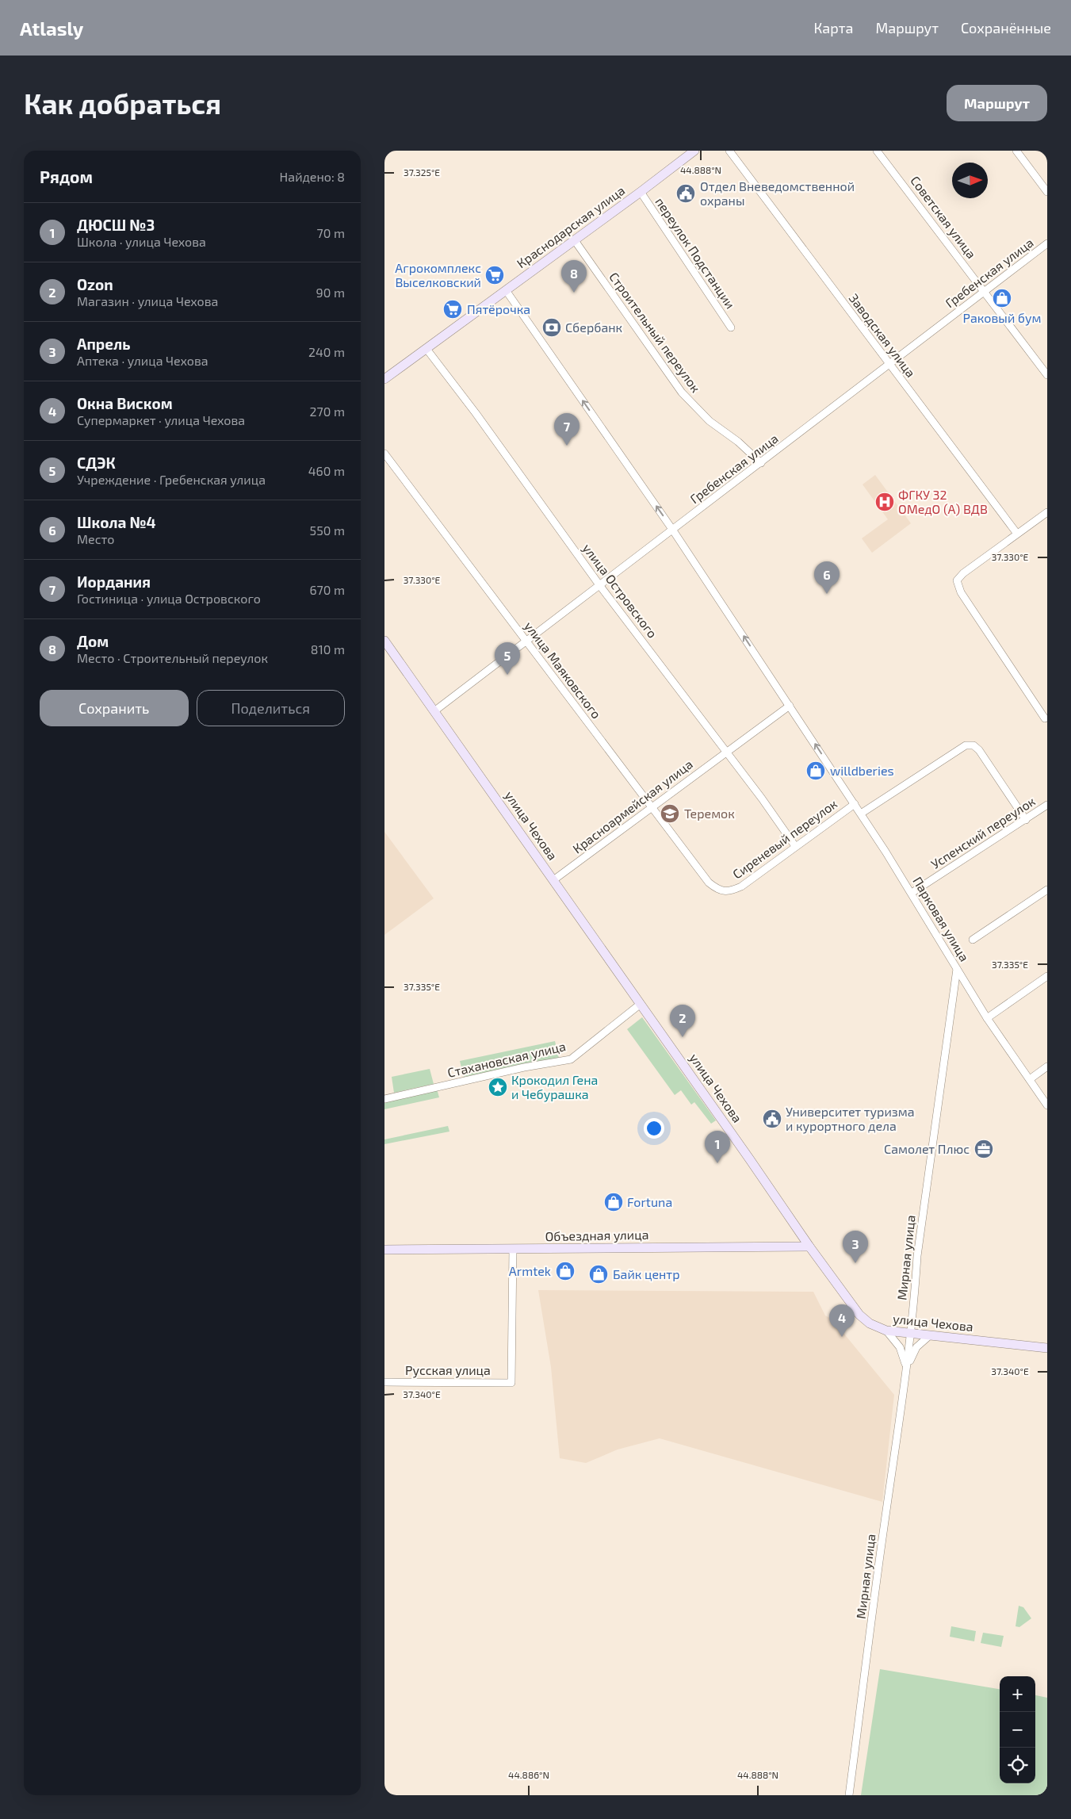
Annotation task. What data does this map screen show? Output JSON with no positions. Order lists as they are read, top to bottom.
{
  "streets": {
    "street": [
      "Советская улица",
      "Краснодарская улица",
      "переулок Подстанции",
      "Гребенская улица",
      "Строительный переулок",
      "Заводская улица",
      "улица Островского",
      "улица Маяковского",
      "Красноармейская улица",
      "улица Чехова",
      "Успенский переулок",
      "Сиреневый переулок",
      "Парковая улица",
      "Стахановская улица",
      "Объездная улица",
      "Мирная улица",
      "Русская улица"
    ]
  },
  "crossings": [
    ["Советская улица", "Гребенская улица"],
    ["Краснодарская улица", "переулок Подстанции"],
    ["Краснодарская улица", "Строительный переулок"],
    ["Краснодарская улица", "улица Островского"],
    ["Краснодарская улица", "Парковая улица"],
    ["Гребенская улица", "Строительный переулок"],
    ["Гребенская улица", "Заводская улица"],
    ["Гребенская улица", "улица Островского"],
    ["Гребенская улица", "улица Маяковского"],
    ["Гребенская улица", "улица Чехова"],
    ["Гребенская улица", "Парковая улица"],
    ["улица Островского", "Красноармейская улица"],
    ["улица Островского", "Сиреневый переулок"],
    ["улица Маяковского", "Красноармейская улица"],
    ["улица Маяковского", "Сиреневый переулок"],
    ["Красноармейская улица", "улица Чехова"],
    ["Красноармейская улица", "Парковая улица"],
    ["улица Чехова", "Стахановская улица"],
    ["улица Чехова", "Объездная улица"],
    ["улица Чехова", "Мирная улица"],
    ["Успенский переулок", "Парковая улица"],
    ["Сиреневый переулок", "Парковая улица"],
    ["Парковая улица", "Мирная улица"],
    ["Объездная улица", "Русская улица"]
  ],
  "one_way": ["Парковая улица"],
  "places": {
    "public building": ["Отдел Вневедомственной охраны", "Университет туризма и курортного дела"],
    "supermarket": ["Агрокомплекс Выселковский", "Пятёрочка"],
    "shop": [
      "Раковый бум",
      "willdberies",
      "Fortuna",
      "Armtek",
      "Байк центр"
    ],
    "bank": ["Сбербанк"],
    "hospital": ["ФГКУ 32 ОМедО (А) ВДВ"],
    "school or university": ["Теремок"],
    "place": ["Крокодил Гена и Чебурашка"],
    "office": ["Самолет Плюс"]
  },
  "north": "right",
  "page": {
    "header": "Atlasly",
    "nav": ["Карта", "Маршрут", "Сохранённые"],
    "buttons": [
      "Маршрут",
      ["Сохранить", "Поделиться"]
    ],
    "title": "Как добраться",
    "heading": ["Рядом", "Найдено: 8"],
    "list": [
      {
        "mark": "1",
        "name": "ДЮСШ №3",
        "note": "Школа · улица Чехова",
        "value": "70 m"
      },
      {
        "mark": "2",
        "name": "Ozon",
        "note": "Магазин · улица Чехова",
        "value": "90 m"
      },
      {
        "mark": "3",
        "name": "Апрель",
        "note": "Аптека · улица Чехова",
        "value": "240 m"
      },
      {
        "mark": "4",
        "name": "Окна Виском",
        "note": "Супермаркет · улица Чехова",
        "value": "270 m"
      },
      {
        "mark": "5",
        "name": "СДЭК",
        "note": "Учреждение · Гребенская улица",
        "value": "460 m"
      },
      {
        "mark": "6",
        "name": "Школа №4",
        "note": "Место",
        "value": "550 m"
      },
      {
        "mark": "7",
        "name": "Иордания",
        "note": "Гостиница · улица Островского",
        "value": "670 m"
      },
      {
        "mark": "8",
        "name": "Дом",
        "note": "Место · Строительный переулок",
        "value": "810 m"
      }
    ],
    "pins": [
      "8",
      "7",
      "6",
      "5",
      "2",
      "1",
      "3",
      "4"
    ],
    "map_buttons": ["+", "−"]
  },
  "coordinates": [
    "44.888°N",
    "37.325°E",
    "37.330°E",
    "37.335°E",
    "37.340°E",
    "44.886°N"
  ]
}
